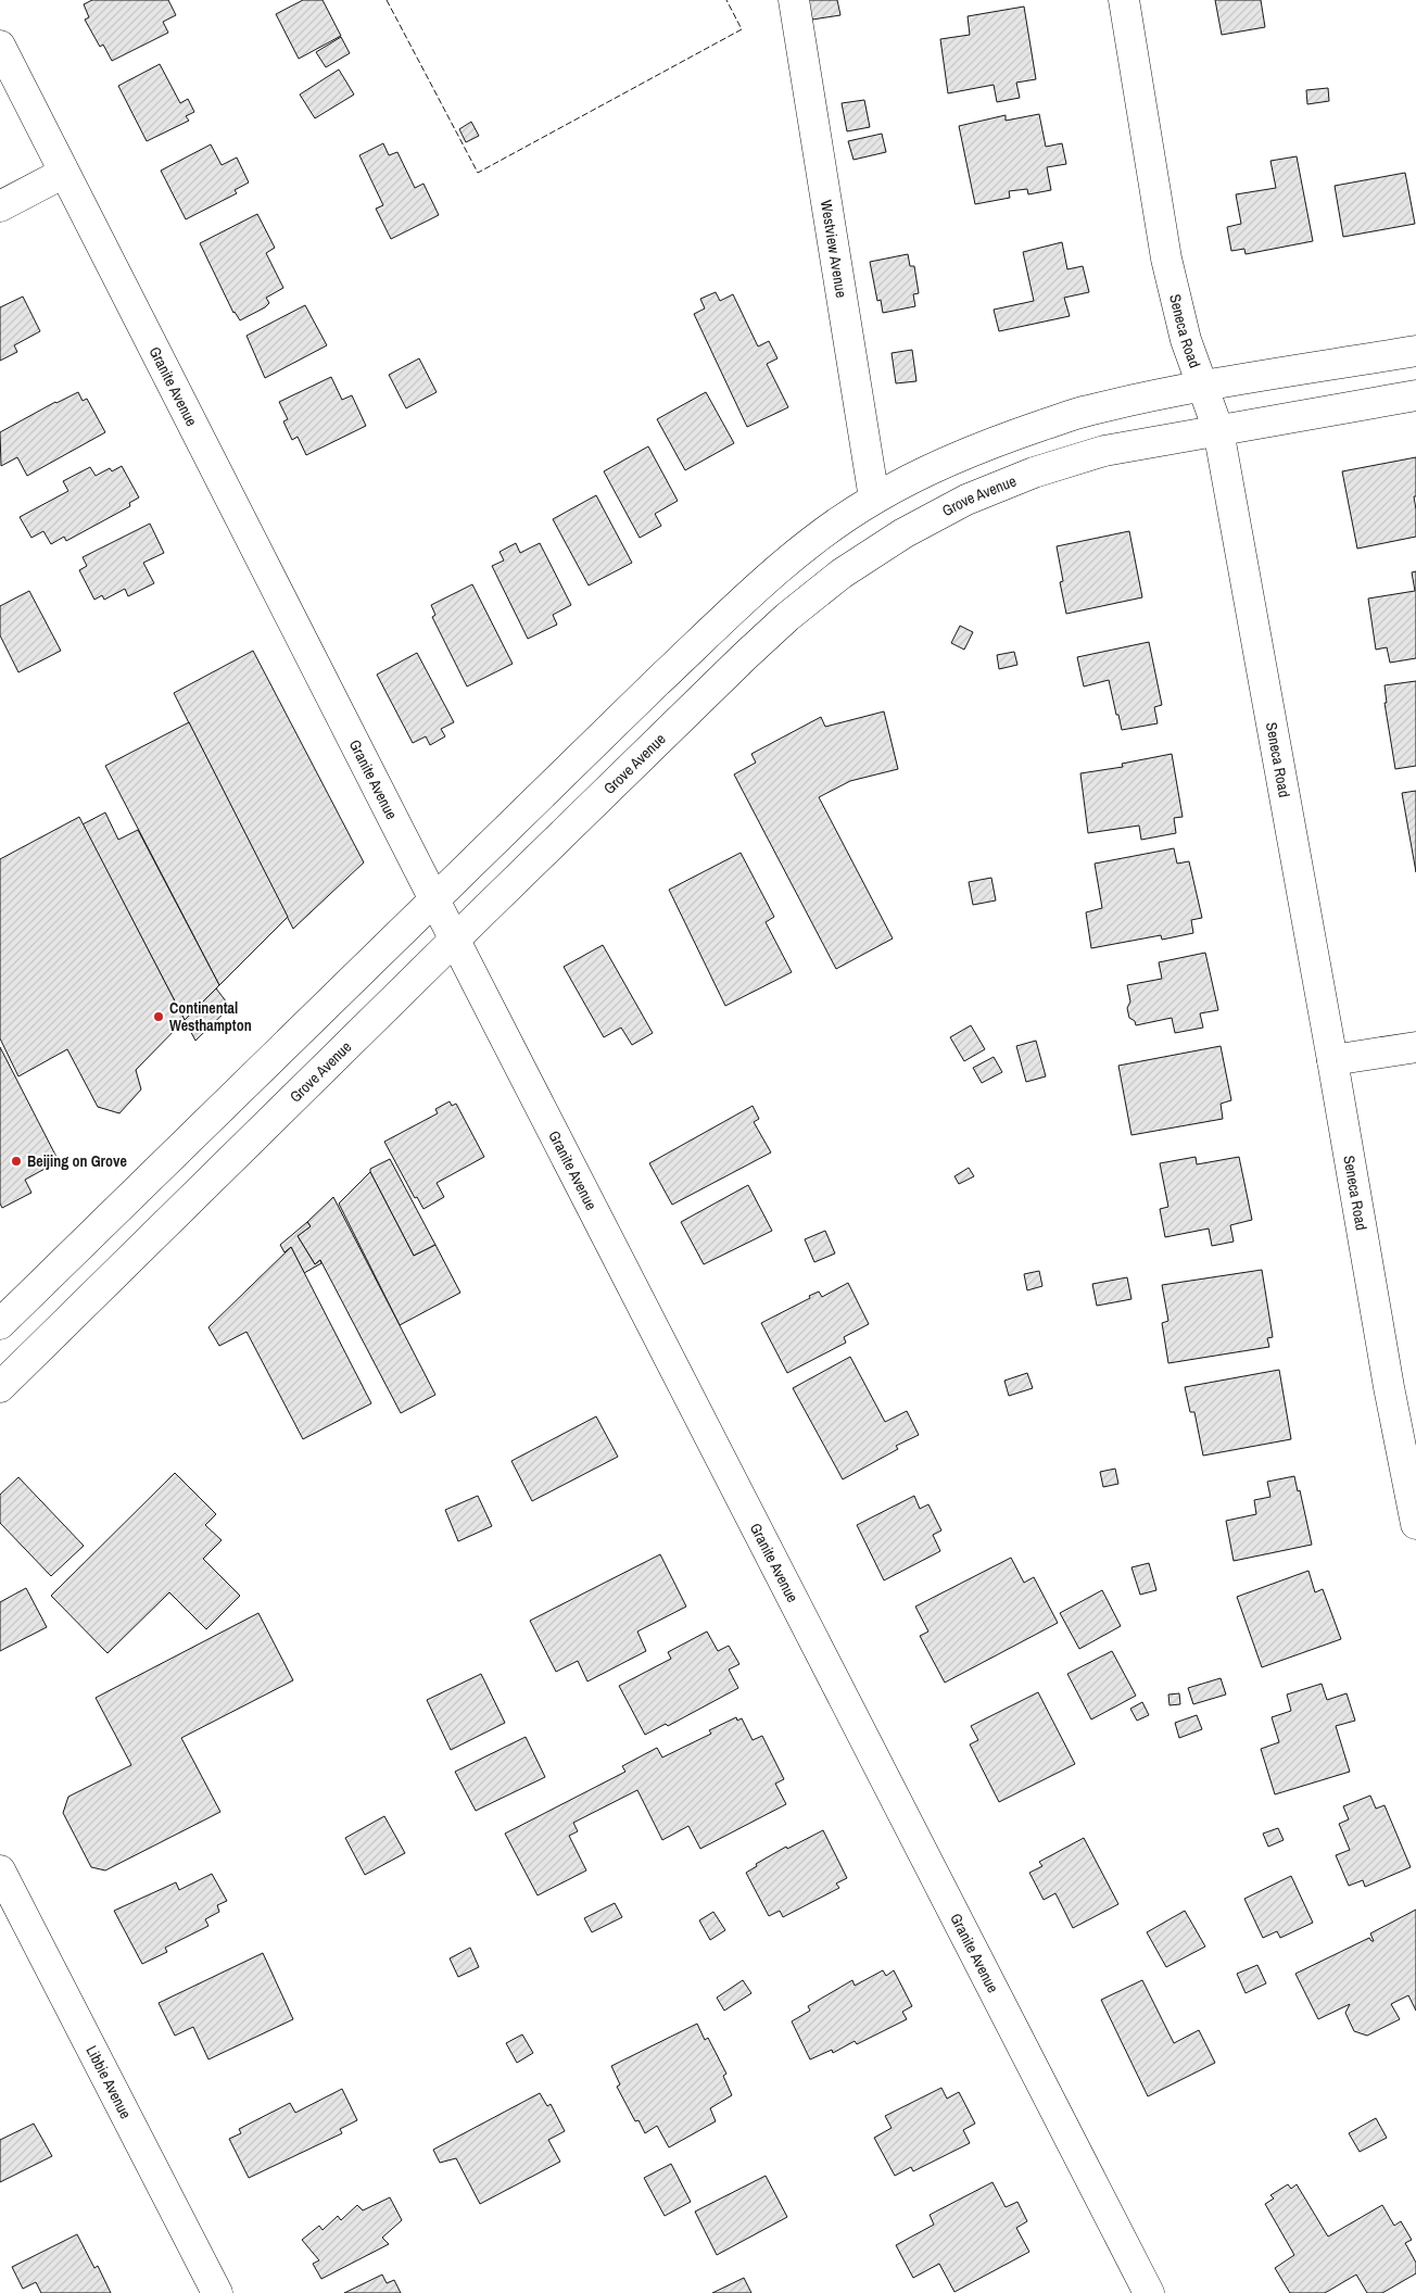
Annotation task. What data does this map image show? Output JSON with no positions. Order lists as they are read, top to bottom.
{
  "streets": {
    "street": [
      "Westview Avenue",
      "Seneca Road",
      "Granite Avenue",
      "Grove Avenue",
      "Libbie Avenue"
    ]
  },
  "crossings": [
    ["Seneca Road", "Grove Avenue"],
    ["Granite Avenue", "Grove Avenue"]
  ],
  "places": ["Continental Westhampton", "Beijing on Grove"]
}
